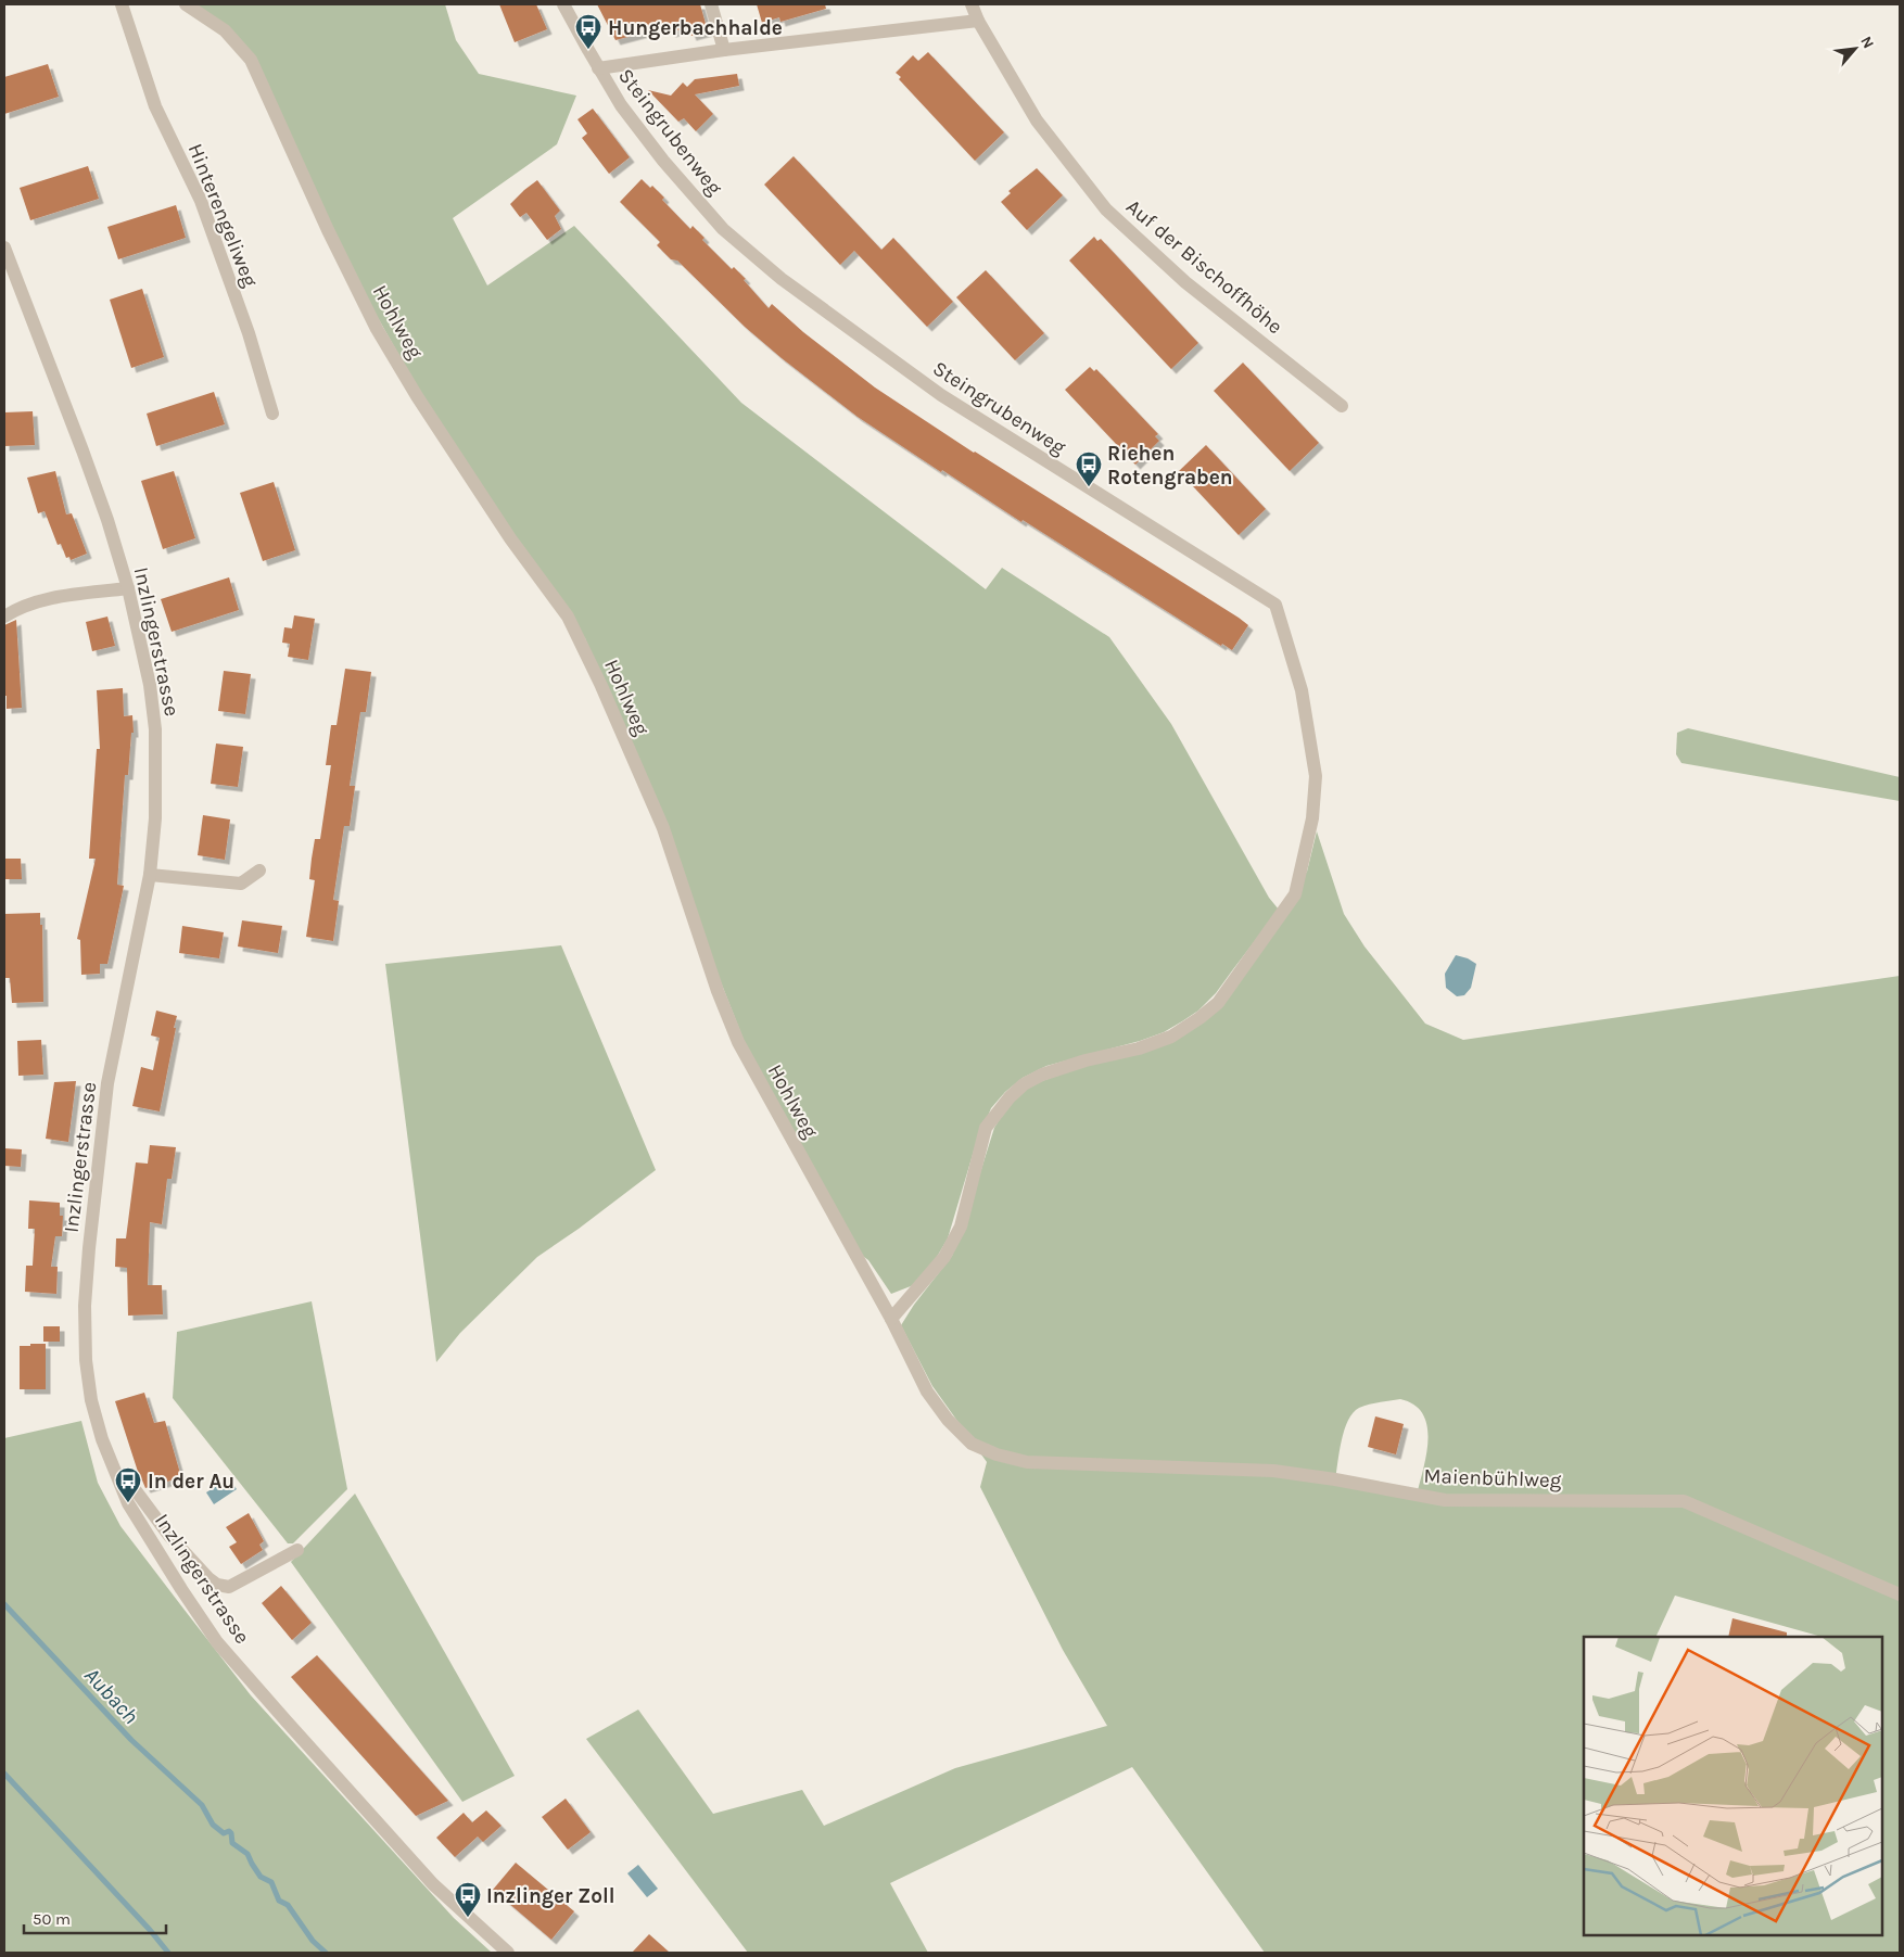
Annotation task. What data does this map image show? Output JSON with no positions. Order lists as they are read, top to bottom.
{
  "streets": {
    "street": [
      "Steingrubenweg",
      "Hinterengeliweg",
      "Auf der Bischoffhöhe",
      "Hohlweg",
      "Inzlingerstrasse",
      "Maienbühlweg"
    ]
  },
  "crossings": [
    ["Steingrubenweg", "Hohlweg"],
    ["Hohlweg", "Maienbühlweg"]
  ],
  "water": ["Aubach"],
  "places": {
    "bus stop": [
      "Hungerbachhalde",
      "Riehen Rotengraben",
      "In der Au",
      "Inzlinger Zoll"
    ]
  },
  "scale_bar": "50 m",
  "north": "top right"
}
